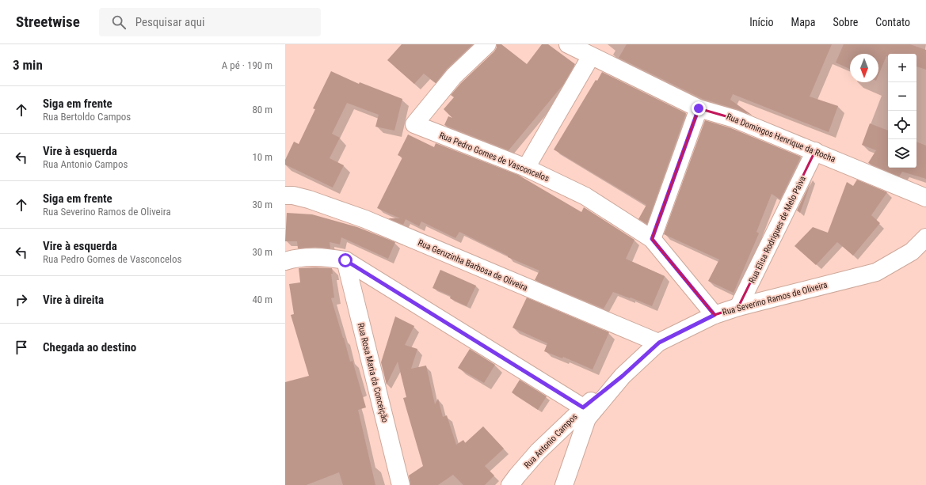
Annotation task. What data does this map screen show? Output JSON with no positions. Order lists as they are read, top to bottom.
{
  "streets": {
    "street": [
      "Rua Domingos Henrique da Rocha",
      "Rua Pedro Gomes de Vasconcelos",
      "Rua Elisa Rodrigues de Melo Paiva",
      "Rua Geruzinha Barbosa de Oliveira",
      "Rua Severino Ramos de Oliveira",
      "Rua Rosa Maria da Conceição",
      "Rua Antonio Campos"
    ]
  },
  "crossings": [
    ["Rua Domingos Henrique da Rocha", "Rua Elisa Rodrigues de Melo Paiva"],
    ["Rua Pedro Gomes de Vasconcelos", "Rua Severino Ramos de Oliveira"],
    ["Rua Elisa Rodrigues de Melo Paiva", "Rua Severino Ramos de Oliveira"],
    ["Rua Geruzinha Barbosa de Oliveira", "Rua Severino Ramos de Oliveira"],
    ["Rua Severino Ramos de Oliveira", "Rua Antonio Campos"]
  ],
  "north": "bottom",
  "page": {
    "header": "Streetwise",
    "search": "Pesquisar aqui",
    "nav": [
      "Início",
      "Mapa",
      "Sobre",
      "Contato"
    ],
    "heading": ["3 min", "A pé · 190 m"],
    "map_buttons": ["+", "−"],
    "list": [
      ["Siga em frente", "Rua Bertoldo Campos", "80 m"],
      ["Vire à esquerda", "Rua Antonio Campos", "10 m"],
      ["Siga em frente", "Rua Severino Ramos de Oliveira", "30 m"],
      ["Vire à esquerda", "Rua Pedro Gomes de Vasconcelos", "30 m"],
      ["Vire à direita", "40 m"],
      "Chegada ao destino"
    ]
  }
}
